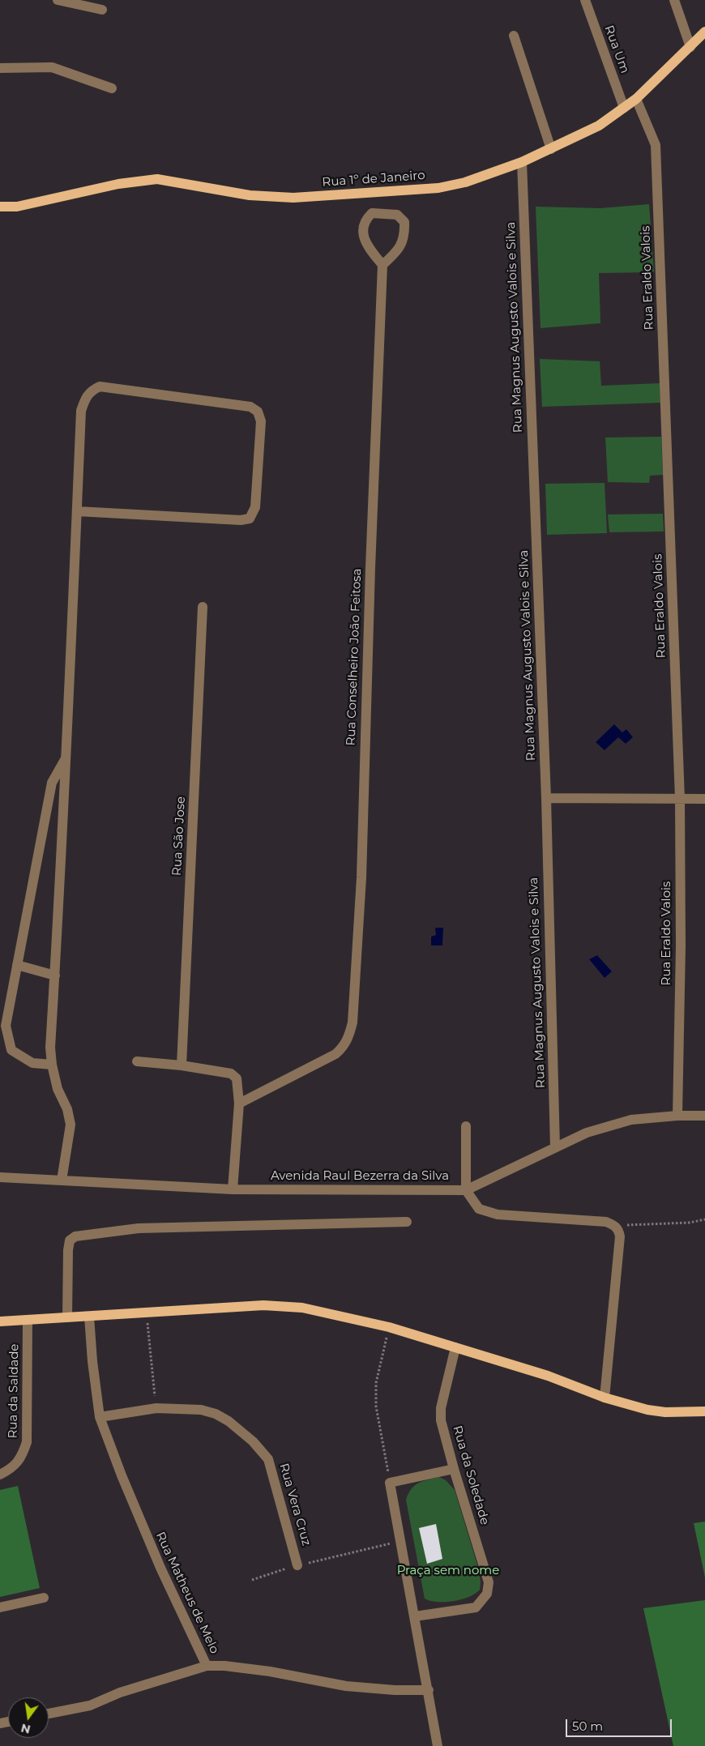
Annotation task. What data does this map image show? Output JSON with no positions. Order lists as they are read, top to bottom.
{
  "streets": {
    "main road": ["Rua 1º de Janeiro"],
    "street": [
      "Rua Um",
      "Rua Eraldo Valois",
      "Rua Magnus Augusto Valois e Silva",
      "Rua Conselheiro João Feitosa",
      "Rua São Jose",
      "Avenida Raul Bezerra da Silva",
      "Rua da Saldade",
      "Rua da Soledade",
      "Rua Vera Cruz",
      "Rua Matheus de Melo"
    ]
  },
  "crossings": [
    ["Rua Um", "Rua 1º de Janeiro"],
    ["Rua 1º de Janeiro", "Rua Eraldo Valois"],
    ["Rua 1º de Janeiro", "Rua Magnus Augusto Valois e Silva"],
    ["Rua Eraldo Valois", "Avenida Raul Bezerra da Silva"],
    ["Rua Magnus Augusto Valois e Silva", "Avenida Raul Bezerra da Silva"],
    ["Rua Vera Cruz", "Rua Matheus de Melo"]
  ],
  "parks": ["Praça sem nome"],
  "scale_bar": "50 m",
  "north": "bottom"
}
